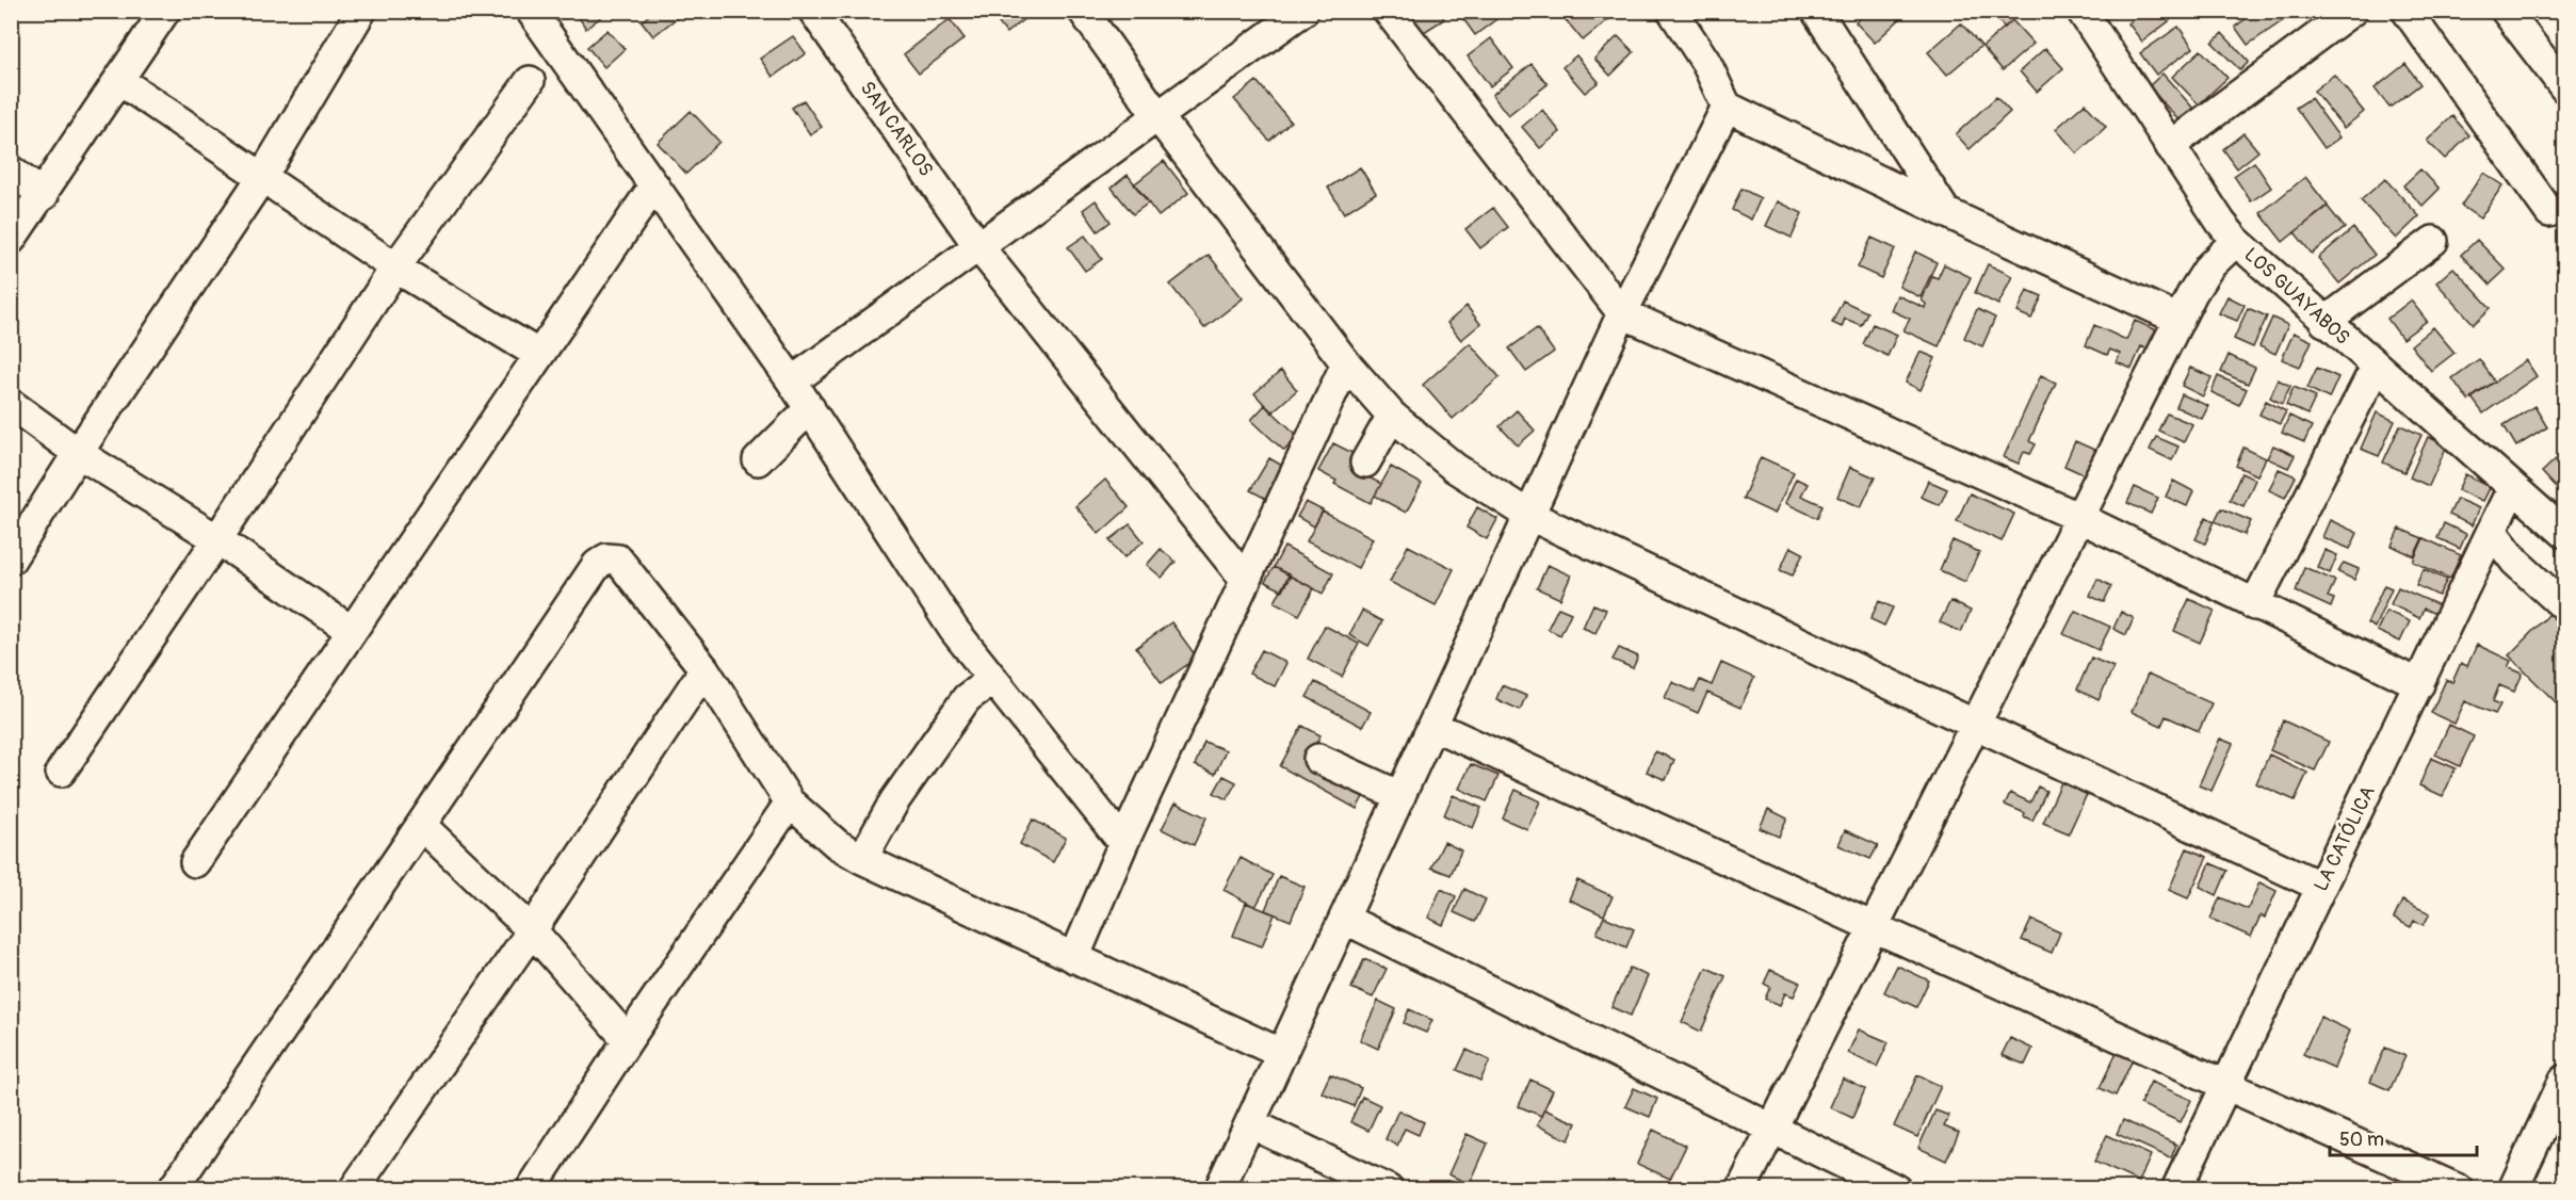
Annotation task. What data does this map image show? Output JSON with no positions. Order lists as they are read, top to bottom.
{
  "streets": {
    "street": ["SAN CARLOS", "LOS GUAYABOS", "LA CATÓLICA"]
  },
  "crossings": [
    ["LOS GUAYABOS", "LA CATÓLICA"]
  ],
  "scale_bar": "50 m"
}
